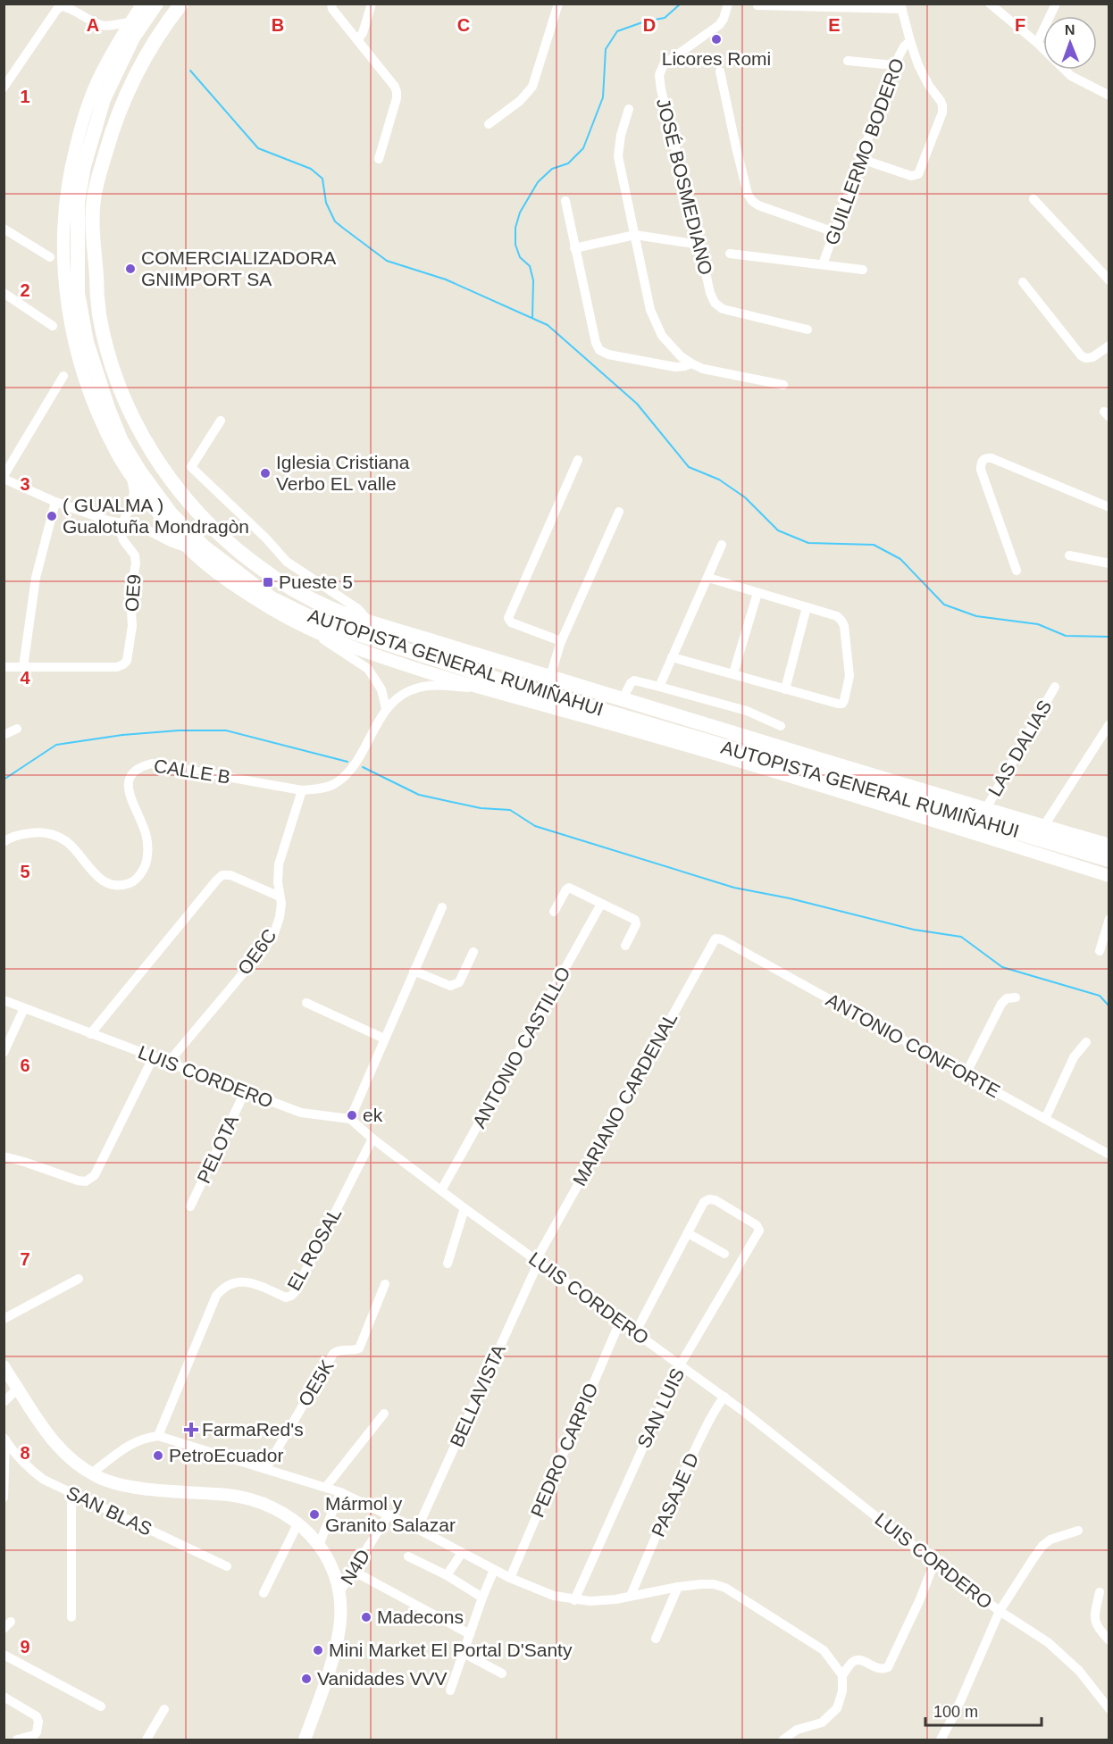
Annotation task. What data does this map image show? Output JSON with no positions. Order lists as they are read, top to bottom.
{
  "streets": {
    "highway": ["AUTOPISTA GENERAL RUMIÑAHUI"],
    "street": [
      "GUILLERMO BODERO",
      "JOSÉ BOSMEDIANO",
      "OE9",
      "LAS DALIAS",
      "CALLE B",
      "OE6C",
      "ANTONIO CONFORTE",
      "ANTONIO CASTILLO",
      "LUIS CORDERO",
      "MARIANO CARDENAL",
      "PELOTA",
      "EL ROSAL",
      "OE5K",
      "BELLAVISTA",
      "SAN LUIS",
      "PEDRO CARPIO",
      "PASAJE D",
      "SAN BLAS",
      "N4D"
    ]
  },
  "crossings": [
    ["AUTOPISTA GENERAL RUMIÑAHUI", "LAS DALIAS"],
    ["CALLE B", "OE6C"],
    ["OE6C", "LUIS CORDERO"],
    ["ANTONIO CONFORTE", "MARIANO CARDENAL"],
    ["ANTONIO CASTILLO", "LUIS CORDERO"],
    ["LUIS CORDERO", "MARIANO CARDENAL"],
    ["LUIS CORDERO", "PELOTA"],
    ["LUIS CORDERO", "EL ROSAL"],
    ["LUIS CORDERO", "BELLAVISTA"],
    ["LUIS CORDERO", "SAN LUIS"],
    ["LUIS CORDERO", "PEDRO CARPIO"],
    ["LUIS CORDERO", "PASAJE D"],
    ["MARIANO CARDENAL", "BELLAVISTA"]
  ],
  "places": {
    "other": [
      "Licores Romi",
      "COMERCIALIZADORA GNIMPORT SA",
      "Iglesia Cristiana Verbo EL valle",
      "( GUALMA ) Gualotuña Mondragòn",
      "ek",
      "PetroEcuador",
      "Mármol y Granito Salazar",
      "Madecons",
      "Mini Market El Portal D'Santy",
      "Vanidades VVV"
    ],
    "transit": ["Pueste 5"],
    "health": ["FarmaRed's"]
  },
  "scale_bar": "100 m",
  "north": "top",
  "grid": {
    "columns": [
      "A",
      "B",
      "C",
      "D",
      "E",
      "F"
    ],
    "rows": [
      "1",
      "2",
      "3",
      "4",
      "5",
      "6",
      "7",
      "8",
      "9"
    ]
  }
}
